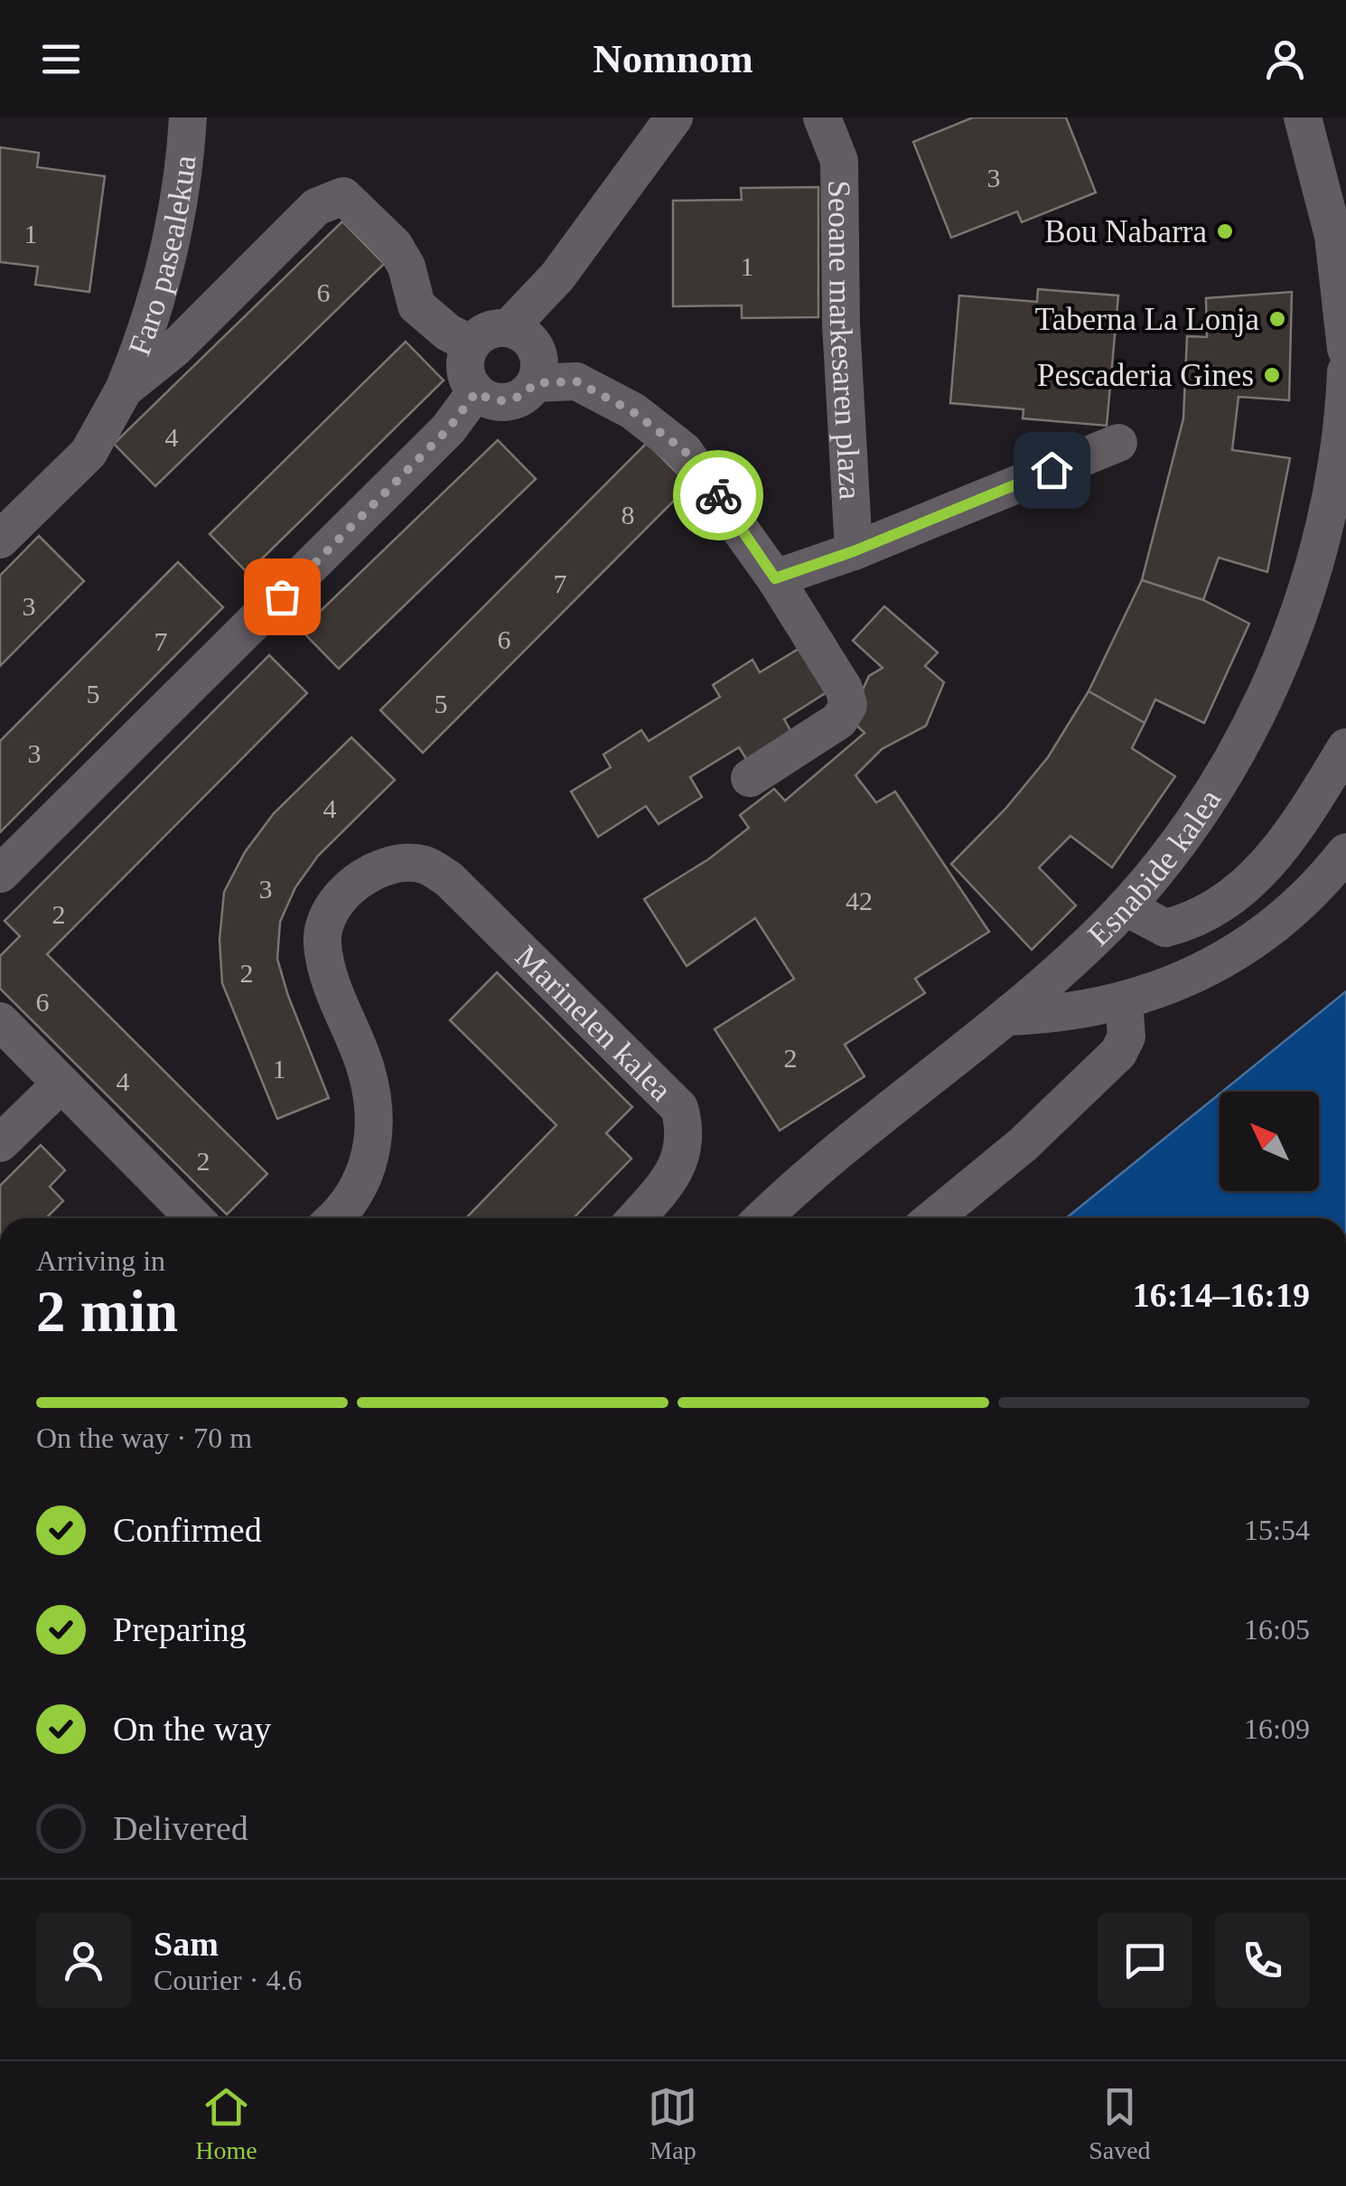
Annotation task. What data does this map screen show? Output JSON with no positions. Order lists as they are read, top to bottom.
{
  "streets": {
    "street": [
      "Faro pasealekua",
      "Seoane markesaren plaza",
      "Esnabide kalea",
      "Marinelen kalea"
    ]
  },
  "places": ["Bou Nabarra", "Taberna La Lonja", "Pescaderia Gines"],
  "house_numbers": [
    "3",
    "1",
    "1",
    "6",
    "4",
    "8",
    "7",
    "3",
    "6",
    "7",
    "5",
    "5",
    "3",
    "4",
    "3",
    "42",
    "2",
    "2",
    "6",
    "2",
    "1",
    "4",
    "2"
  ],
  "north": "top left",
  "page": {
    "header": "Nomnom",
    "heading": ["2 min", "Arriving in", "16:14–16:19"],
    "panel": ["Sam", "Courier · 4.6"],
    "bar": "On the way · 70 m",
    "list": [
      ["Confirmed", "15:54"],
      ["Preparing", "16:05"],
      ["On the way", "16:09"],
      "Delivered"
    ],
    "tabs": ["Home", "Map", "Saved"]
  }
}
